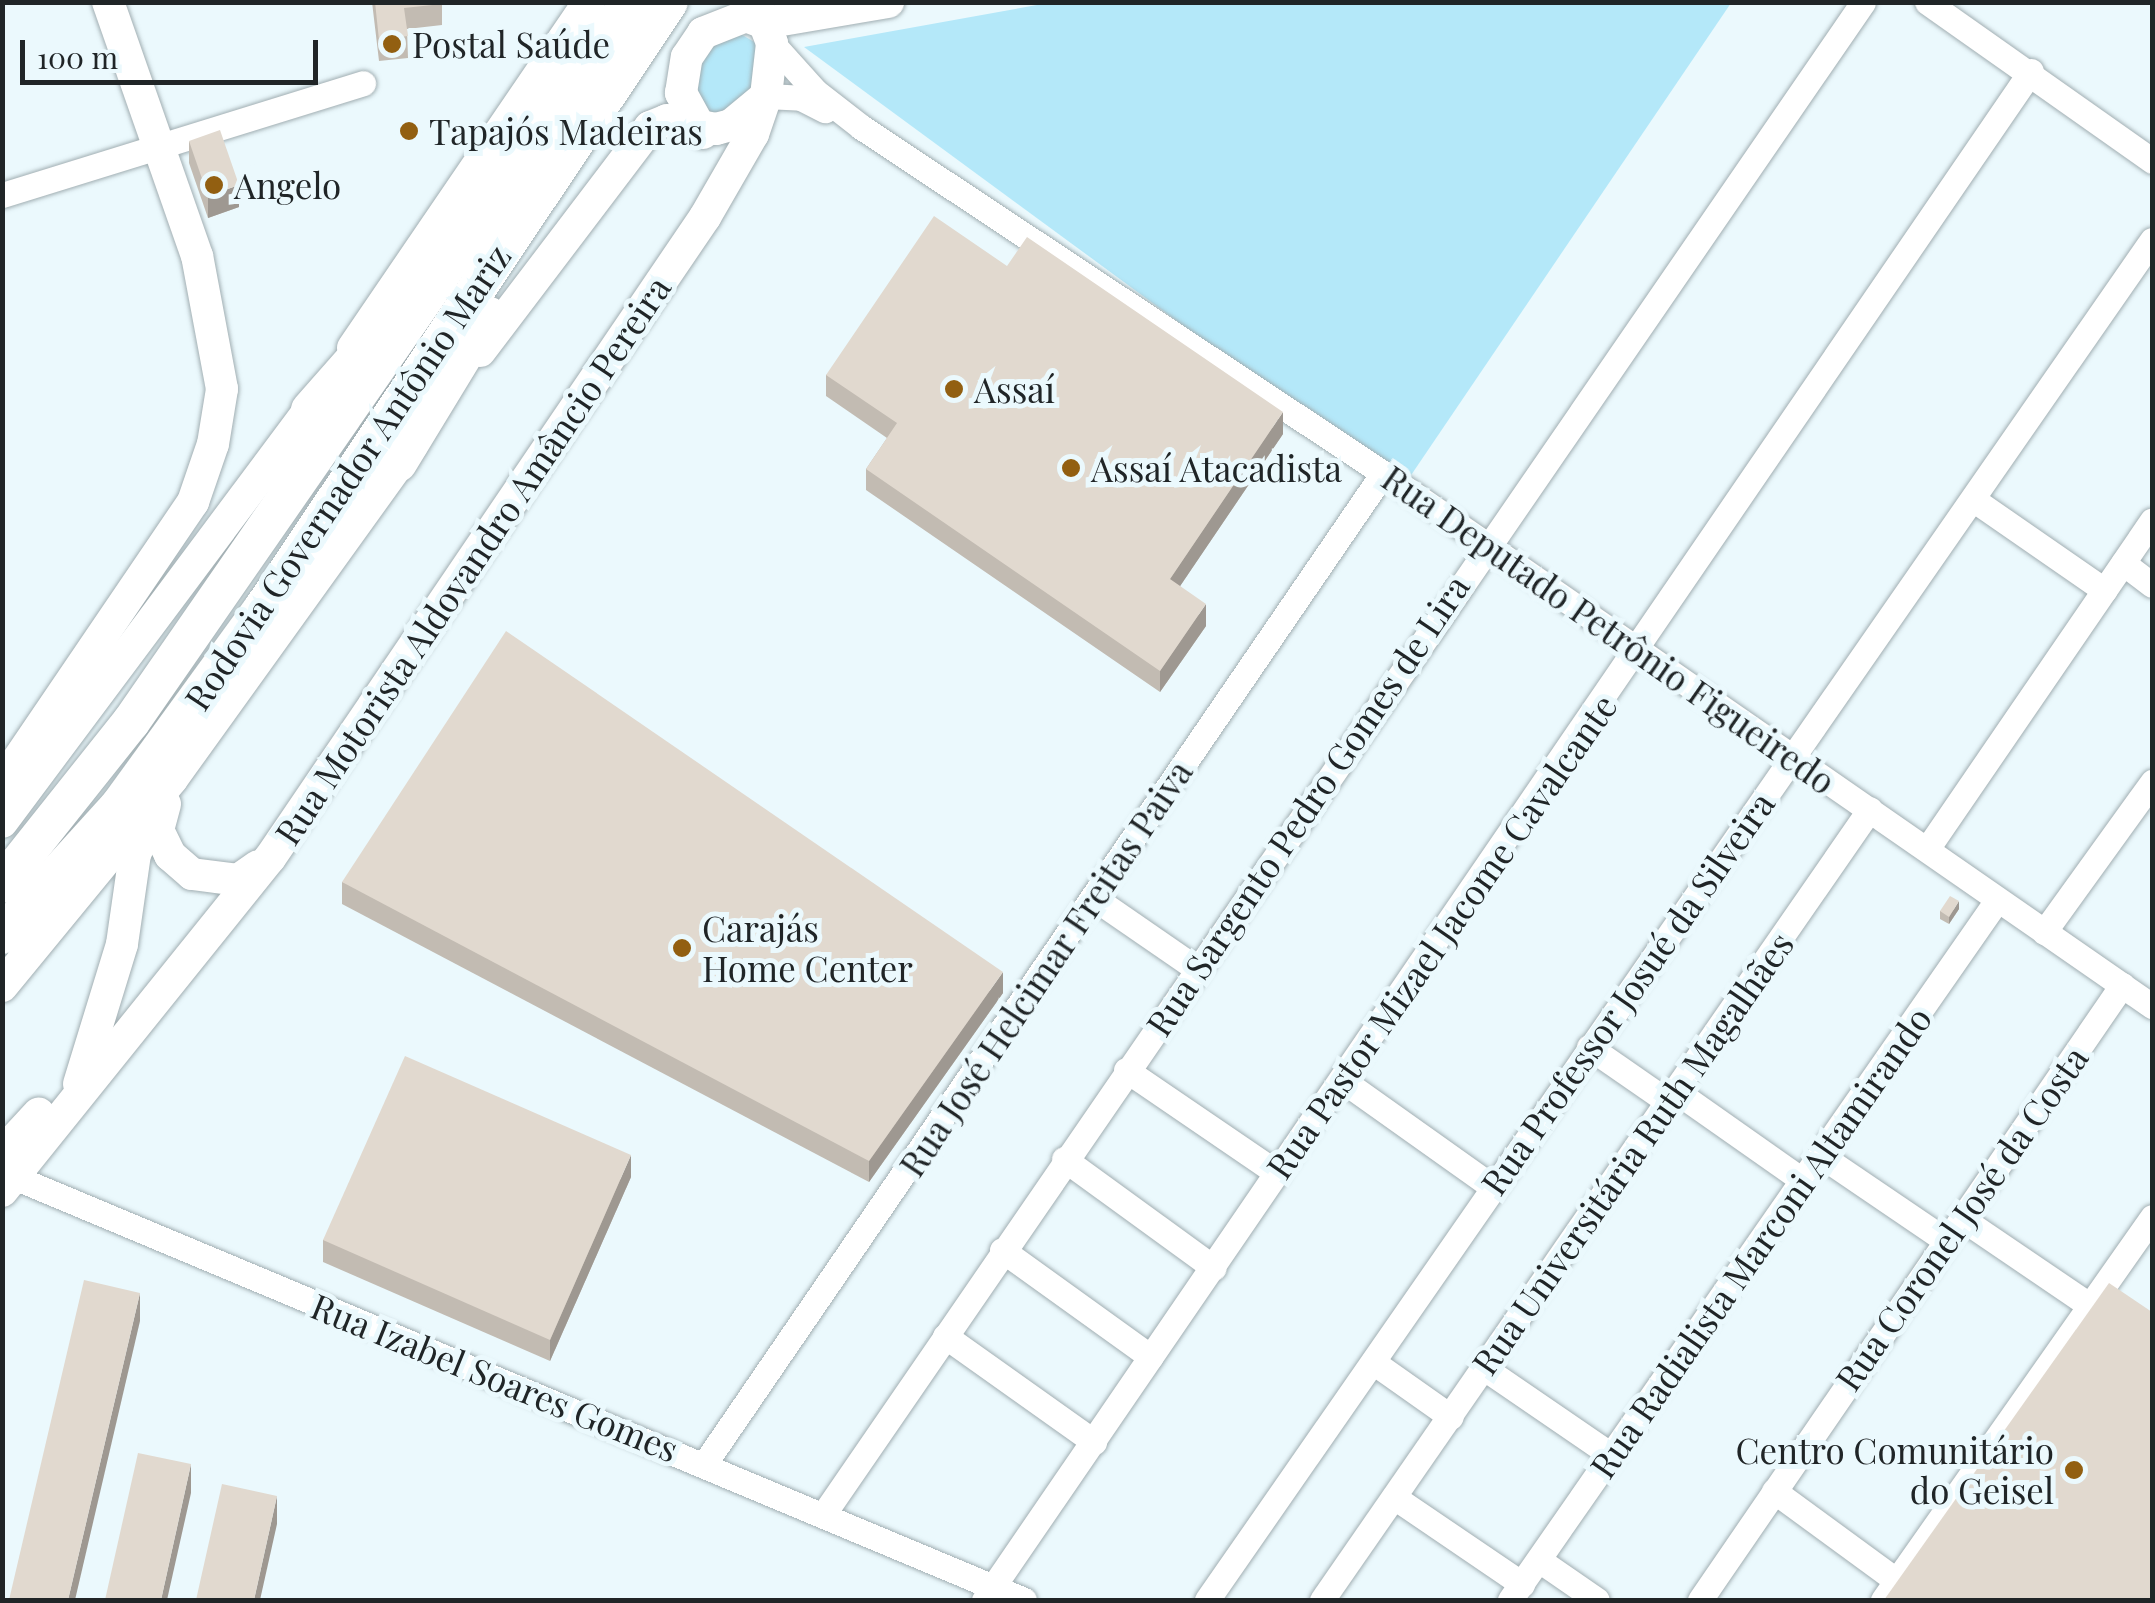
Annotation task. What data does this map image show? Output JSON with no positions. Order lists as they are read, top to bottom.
{
  "streets": {
    "highway": ["Rodovia Governador Antônio Mariz"],
    "main road": ["Rua Motorista Aldovandro Amâncio Pereira"],
    "street": [
      "Rua Deputado Petrônio Figueiredo",
      "Rua Sargento Pedro Gomes de Lira",
      "Rua Pastor Mizael Jacome Cavalcante",
      "Rua José Helcimar Freitas Paiva",
      "Rua Professor Josué da Silveira",
      "Rua Universitária Ruth Magalhães",
      "Rua Coronel José da Costa",
      "Rua Radialista Marconi Altamirando",
      "Rua Izabel Soares Gomes"
    ]
  },
  "crossings": [
    ["Rua Motorista Aldovandro Amâncio Pereira", "Rua Deputado Petrônio Figueiredo"],
    ["Rua Motorista Aldovandro Amâncio Pereira", "Rua Izabel Soares Gomes"],
    ["Rua Deputado Petrônio Figueiredo", "Rua Sargento Pedro Gomes de Lira"],
    ["Rua Deputado Petrônio Figueiredo", "Rua Pastor Mizael Jacome Cavalcante"],
    ["Rua Deputado Petrônio Figueiredo", "Rua José Helcimar Freitas Paiva"],
    ["Rua Deputado Petrônio Figueiredo", "Rua Professor Josué da Silveira"],
    ["Rua Deputado Petrônio Figueiredo", "Rua Universitária Ruth Magalhães"],
    ["Rua Deputado Petrônio Figueiredo", "Rua Coronel José da Costa"],
    ["Rua Deputado Petrônio Figueiredo", "Rua Radialista Marconi Altamirando"],
    ["Rua Sargento Pedro Gomes de Lira", "Rua Izabel Soares Gomes"],
    ["Rua Pastor Mizael Jacome Cavalcante", "Rua Izabel Soares Gomes"],
    ["Rua José Helcimar Freitas Paiva", "Rua Izabel Soares Gomes"]
  ],
  "places": [
    "Postal Saúde",
    "Tapajós Madeiras",
    "Angelo",
    "Assaí",
    "Assaí Atacadista",
    "Carajás Home Center",
    "Centro Comunitário do Geisel"
  ],
  "scale_bar": "100 m"
}
